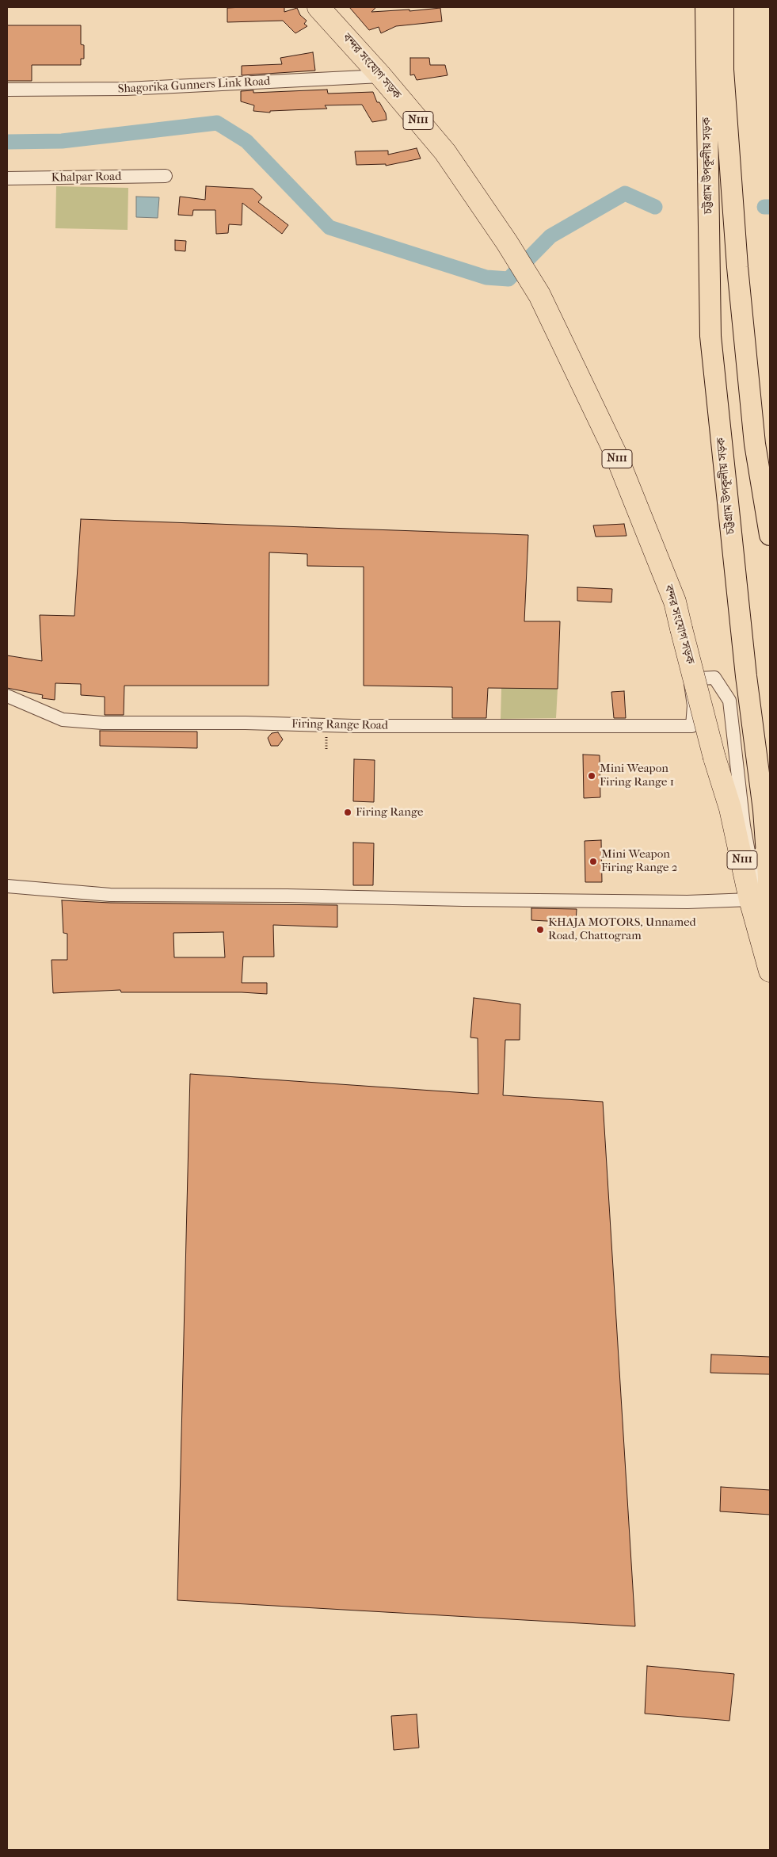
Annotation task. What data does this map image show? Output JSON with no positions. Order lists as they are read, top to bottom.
{
  "streets": {
    "highway": ["বন্দর সংযোগ সড়ক", "N111"],
    "main road": ["চট্টগ্রাম উপকূলীয় সড়ক"],
    "street": ["Shagorika Gunners Link Road", "Khalpar Road", "Firing Range Road"]
  },
  "crossings": [
    ["বন্দর সংযোগ সড়ক", "Shagorika Gunners Link Road"],
    ["বন্দর সংযোগ সড়ক", "চট্টগ্রাম উপকূলীয় সড়ক"]
  ],
  "places": [
    "Mini Weapon Firing Range 1",
    "Firing Range",
    "Mini Weapon Firing Range 2",
    "KHAJA MOTORS, Unnamed Road, Chattogram"
  ]
}
